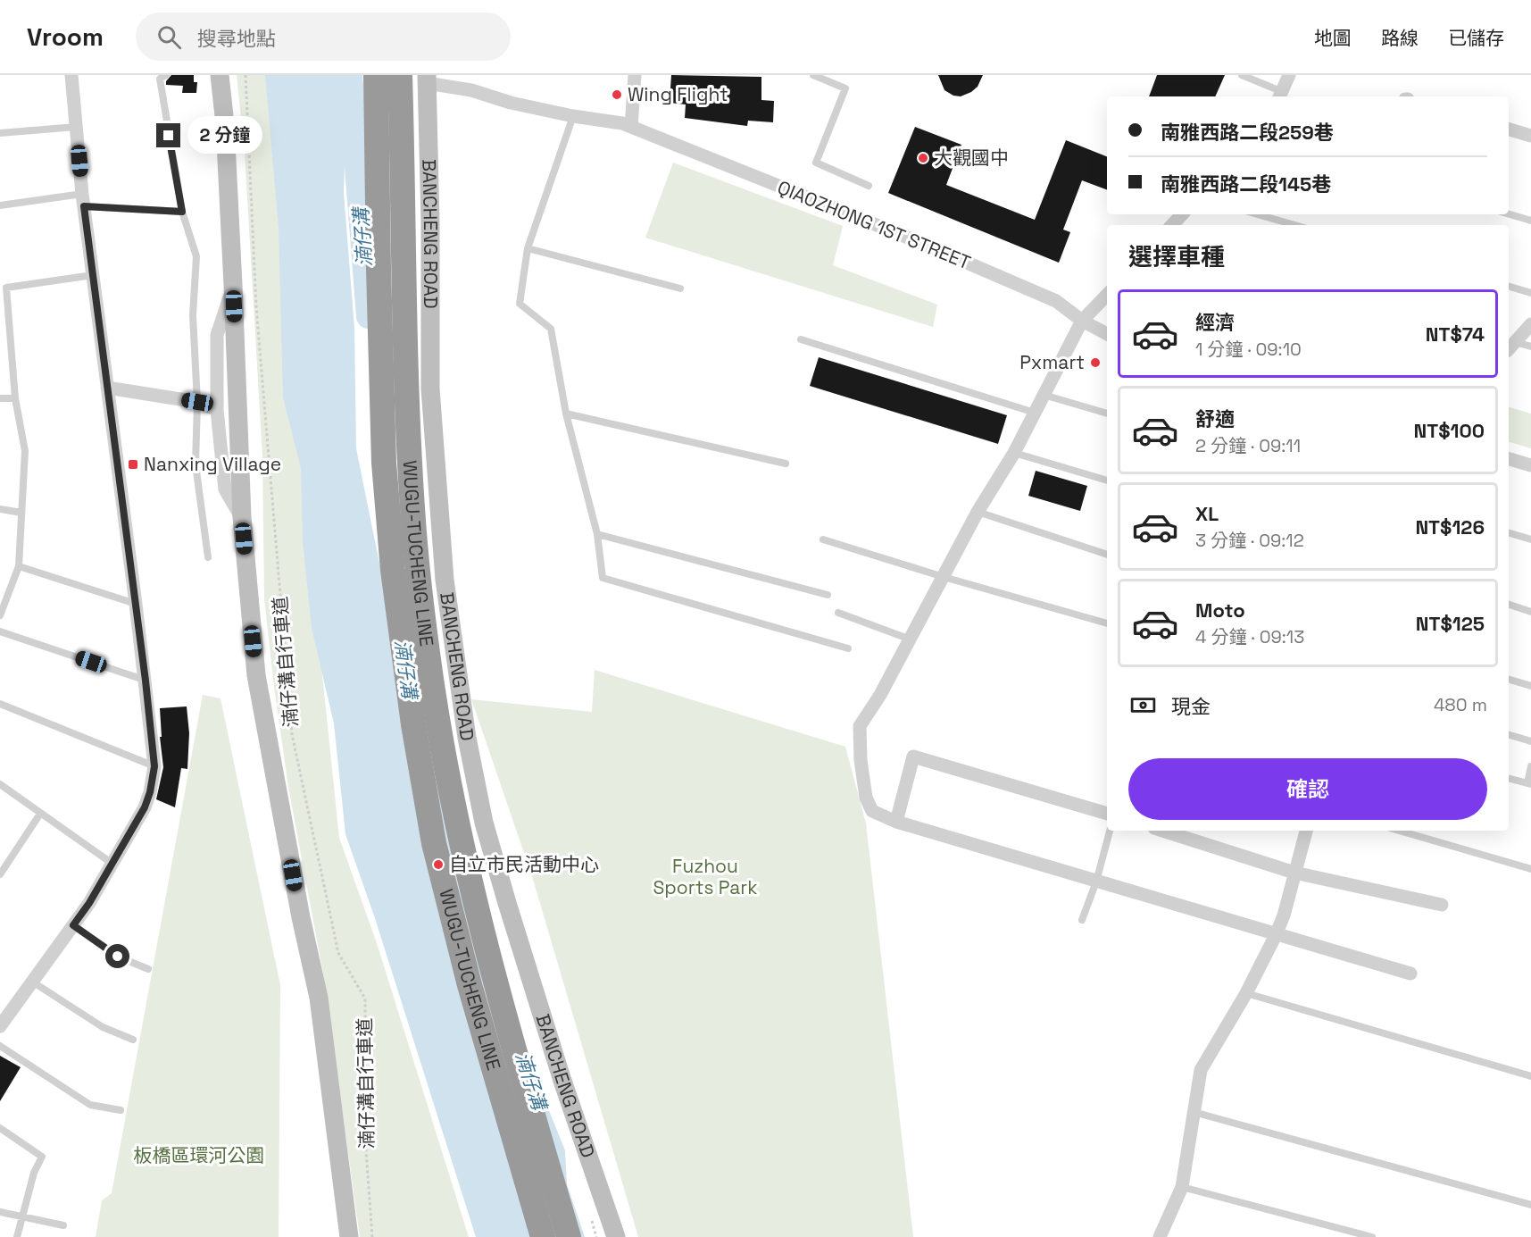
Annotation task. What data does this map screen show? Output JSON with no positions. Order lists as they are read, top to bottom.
{
  "streets": {
    "highway": ["WUGU-TUCHENG LINE"],
    "street": ["QIAOZHONG 1ST STREET", "BANCHENG ROAD"],
    "path": ["湳仔溝自行車道"]
  },
  "crossings": [
    ["QIAOZHONG 1ST STREET", "BANCHENG ROAD"]
  ],
  "water": ["湳仔溝"],
  "parks": ["Fuzhou Sports Park", "板橋區環河公園"],
  "places": {
    "other": [
      "Wing Flight",
      "大觀國中",
      "Pxmart",
      "自立市民活動中心"
    ],
    "transit": ["Nanxing Village"]
  },
  "page": {
    "header": "Vroom",
    "search": "搜尋地點",
    "nav": ["地圖", "路線", "已儲存"],
    "banner": ["南雅西路二段259巷", "南雅西路二段145巷"],
    "bubble": "2 分鐘",
    "heading": "選擇車種",
    "list": [
      {
        "name": "經濟",
        "note": "1 分鐘 · 09:10",
        "value": "NT$74"
      },
      {
        "name": "舒適",
        "note": "2 分鐘 · 09:11",
        "value": "NT$100"
      },
      {
        "name": "XL",
        "note": "3 分鐘 · 09:12",
        "value": "NT$126"
      },
      {
        "name": "Moto",
        "note": "4 分鐘 · 09:13",
        "value": "NT$125"
      }
    ],
    "pay": ["現金", "480 m"],
    "buttons": "確認"
  }
}
